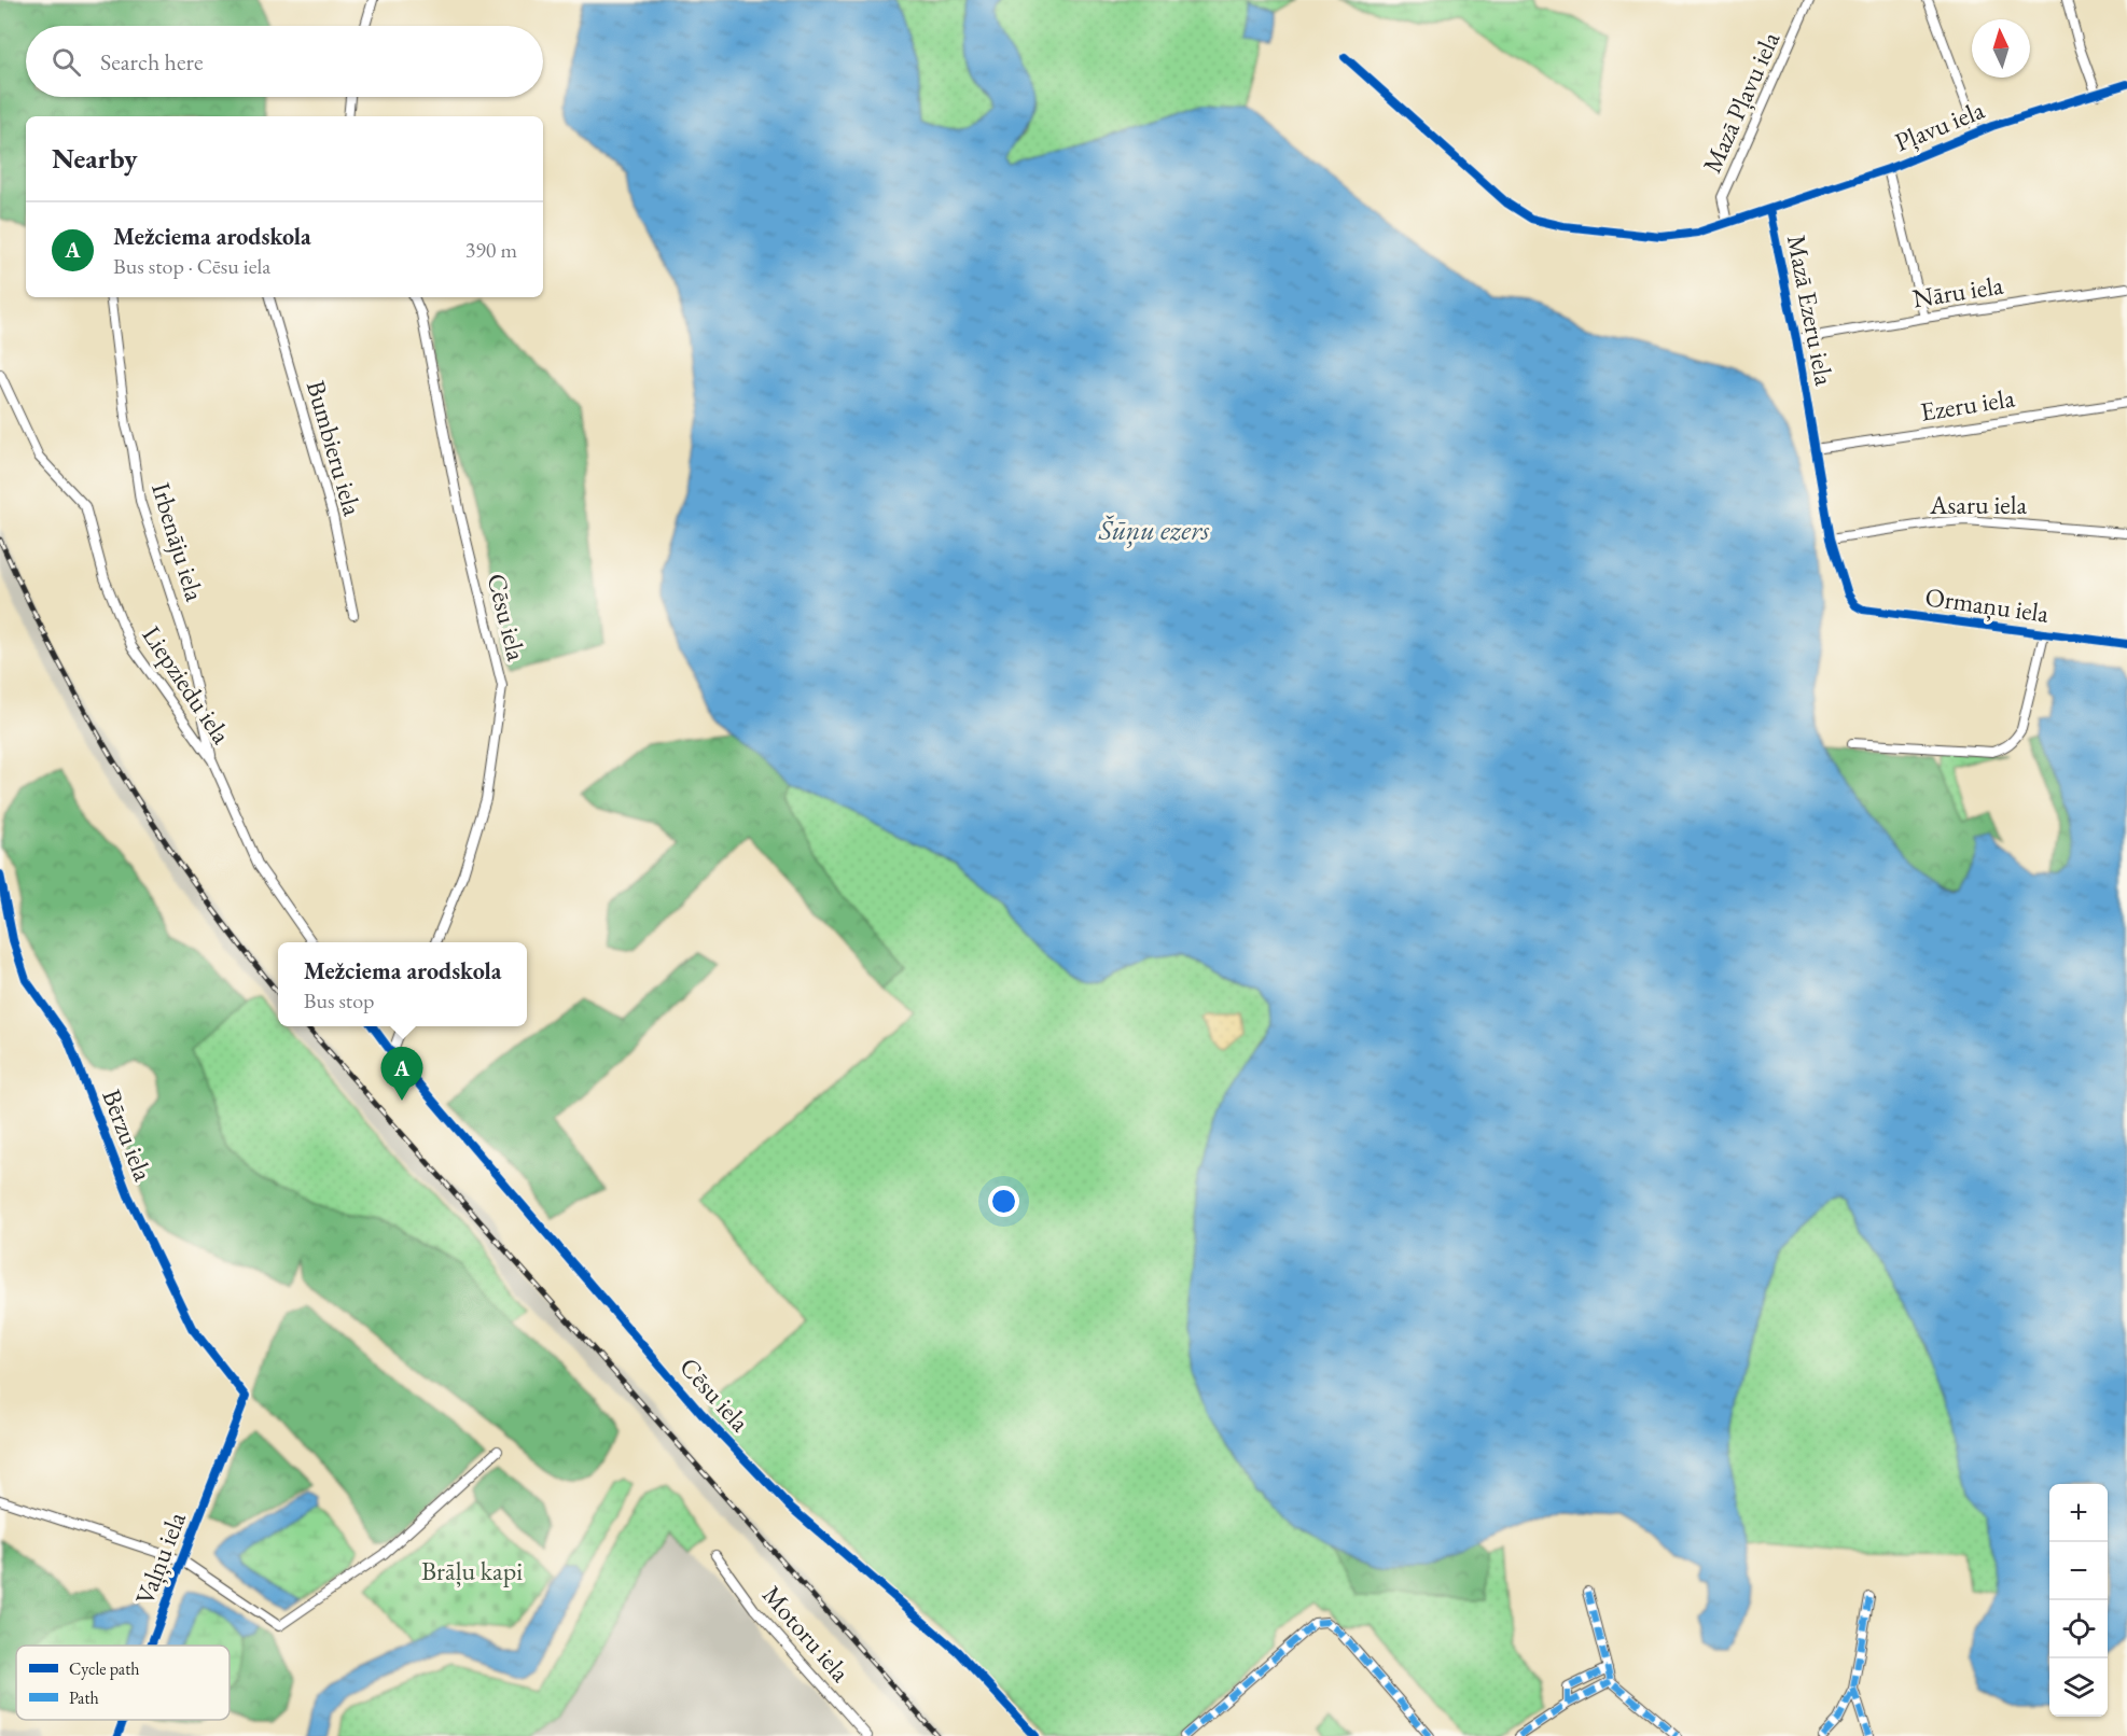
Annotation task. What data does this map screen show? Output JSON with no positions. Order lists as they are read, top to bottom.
{
  "streets": {
    "street": [
      "Mazā Pļavu iela",
      "Pļavu iela",
      "Nāru iela",
      "Mazā Ezeru iela",
      "Ezeru iela",
      "Bumbieru iela",
      "Asaru iela",
      "Irbenāju iela",
      "Ormaņu iela",
      "Cēsu iela",
      "Liepziedu iela",
      "Bērzu iela",
      "Vaļņu iela",
      "Motoru iela"
    ]
  },
  "crossings": [
    ["Mazā Pļavu iela", "Mazā Ezeru iela"],
    ["Pļavu iela", "Mazā Ezeru iela"],
    ["Nāru iela", "Mazā Ezeru iela"],
    ["Mazā Ezeru iela", "Ezeru iela"],
    ["Mazā Ezeru iela", "Asaru iela"],
    ["Mazā Ezeru iela", "Ormaņu iela"],
    ["Irbenāju iela", "Liepziedu iela"],
    ["Bērzu iela", "Vaļņu iela"]
  ],
  "water": ["Šūņu ezers"],
  "parks": ["Brāļu kapi"],
  "legend": ["Cycle path", "Path"],
  "north": "top",
  "page": {
    "search": "Search here",
    "heading": "Nearby",
    "list": [
      {
        "mark": "A",
        "name": "Mežciema arodskola",
        "note": "Bus stop · Cēsu iela",
        "value": "390 m"
      }
    ],
    "popup": ["Mežciema arodskola", "Bus stop"],
    "pins": "A",
    "map_buttons": ["+", "−"]
  }
}
